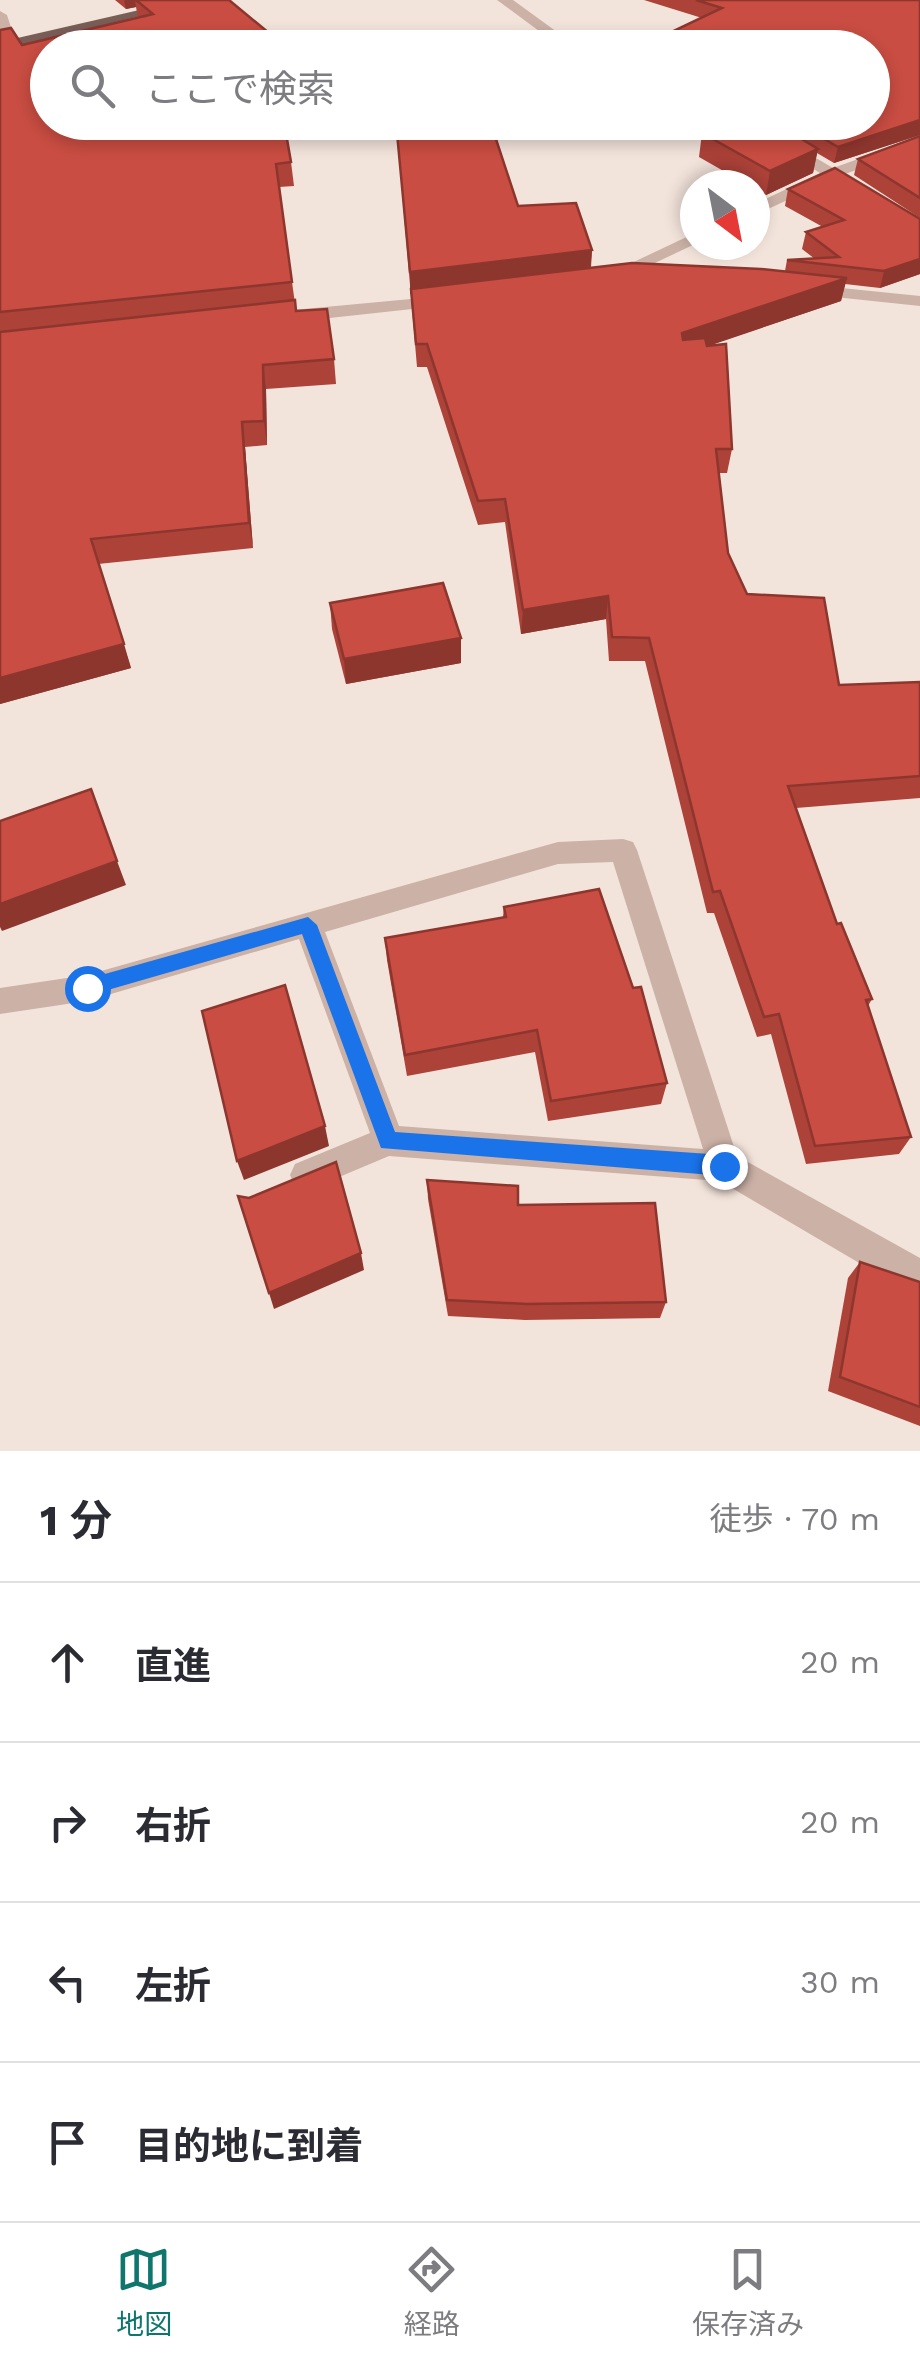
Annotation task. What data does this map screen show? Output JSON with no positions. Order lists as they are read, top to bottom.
{
  "north": "bottom right",
  "page": {
    "search": "ここで検索",
    "heading": ["1 分", "徒歩 · 70 m"],
    "list": [
      ["直進", "20 m"],
      ["右折", "20 m"],
      ["左折", "30 m"],
      "目的地に到着"
    ],
    "nav": ["地図", "経路", "保存済み"]
  }
}
